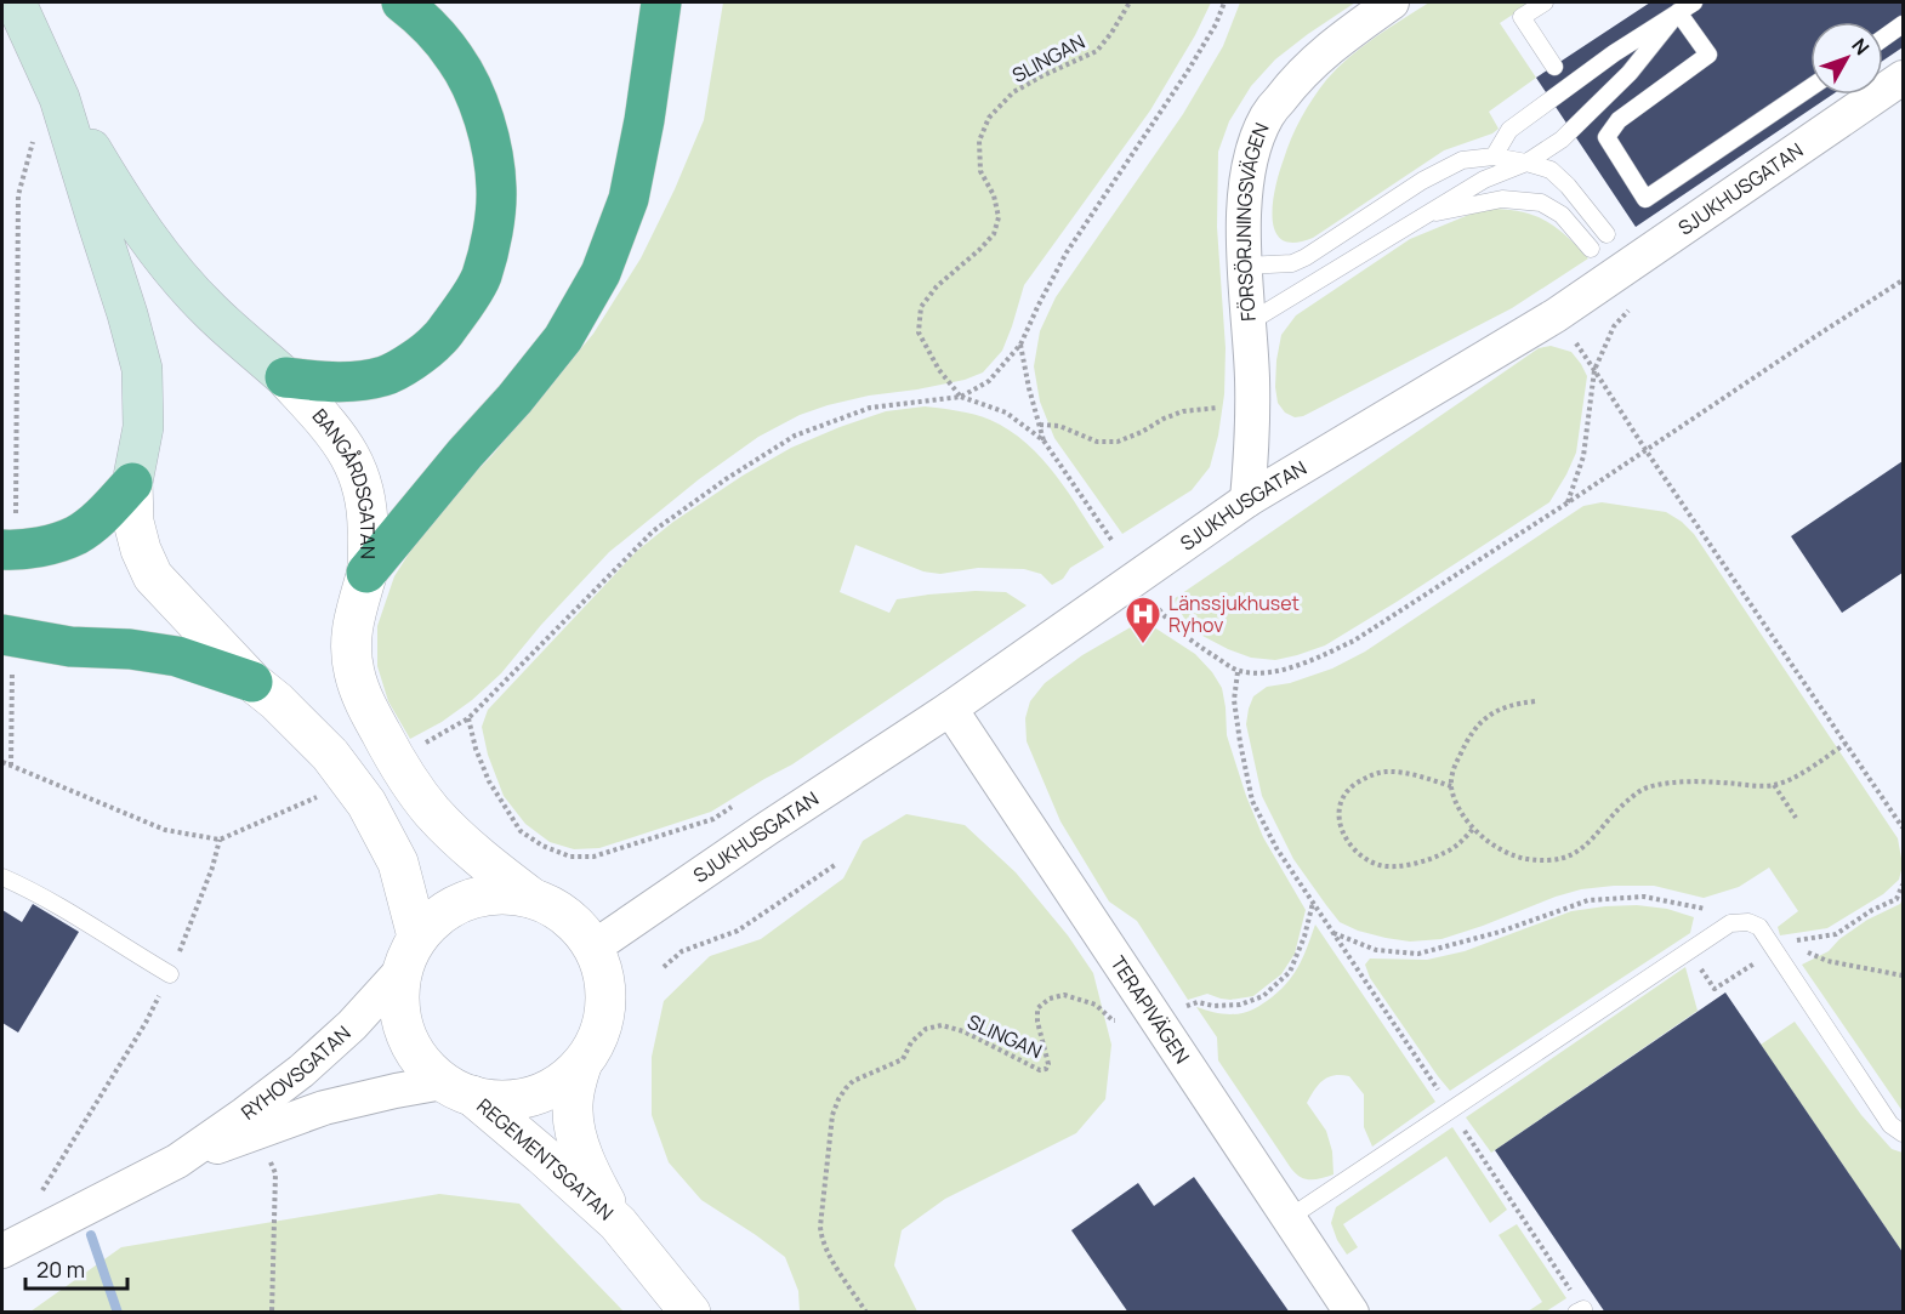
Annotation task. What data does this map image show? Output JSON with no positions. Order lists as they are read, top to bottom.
{
  "streets": {
    "main road": ["BANGÅRDSGATAN"],
    "street": [
      "SJUKHUSGATAN",
      "FÖRSÖRJNINGSVÄGEN",
      "TERAPIVÄGEN",
      "RYHOVSGATAN",
      "REGEMENTSGATAN"
    ],
    "path": ["SLINGAN"]
  },
  "crossings": [
    ["SLINGAN", "TERAPIVÄGEN"],
    ["SJUKHUSGATAN", "FÖRSÖRJNINGSVÄGEN"],
    ["SJUKHUSGATAN", "BANGÅRDSGATAN"],
    ["SJUKHUSGATAN", "TERAPIVÄGEN"],
    ["SJUKHUSGATAN", "RYHOVSGATAN"],
    ["SJUKHUSGATAN", "REGEMENTSGATAN"],
    ["BANGÅRDSGATAN", "RYHOVSGATAN"],
    ["BANGÅRDSGATAN", "REGEMENTSGATAN"],
    ["RYHOVSGATAN", "REGEMENTSGATAN"]
  ],
  "places": {
    "hospital": ["Länssjukhuset Ryhov"]
  },
  "scale_bar": "20 m",
  "north": "top right"
}
